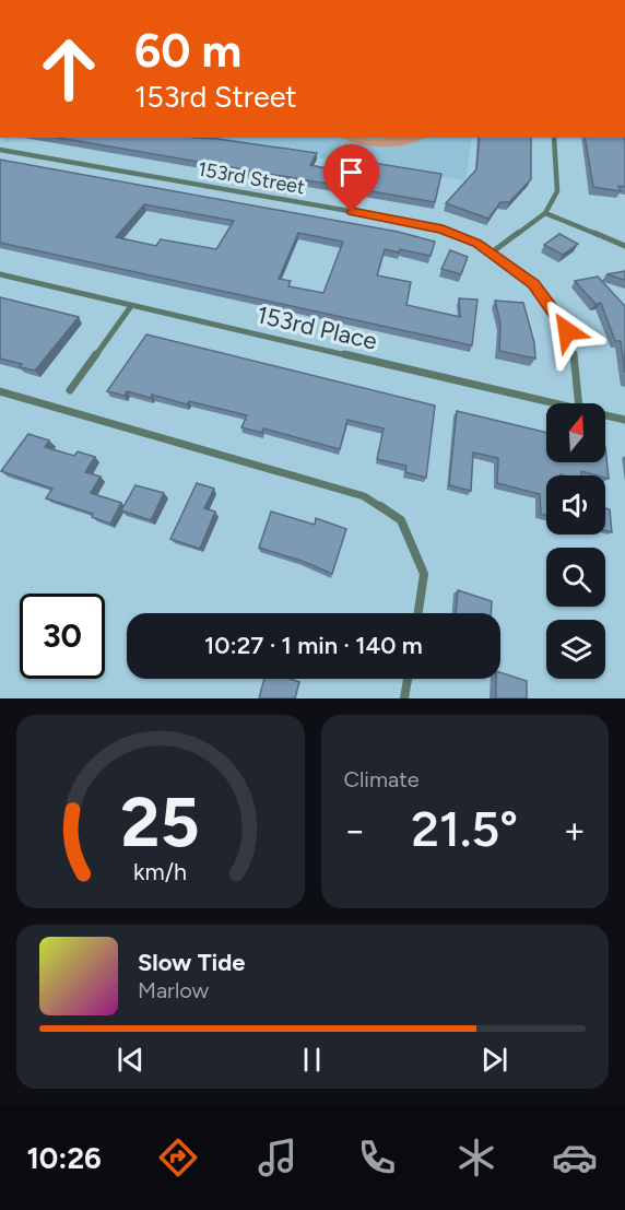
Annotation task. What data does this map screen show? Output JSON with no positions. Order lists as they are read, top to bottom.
{
  "streets": {
    "street": ["153rd Street", "153rd Place"]
  },
  "north": "top",
  "page": {
    "turn": ["60 m", "153rd Street"],
    "limit": "30",
    "trip": "10:27 · 1 min · 140 m",
    "tile": "Climate",
    "heat": ["−", "21.5°", "+"],
    "song": ["Slow Tide", "Marlow"],
    "tabs": "10:26",
    "gauge": ["25", "km/h"]
  }
}
